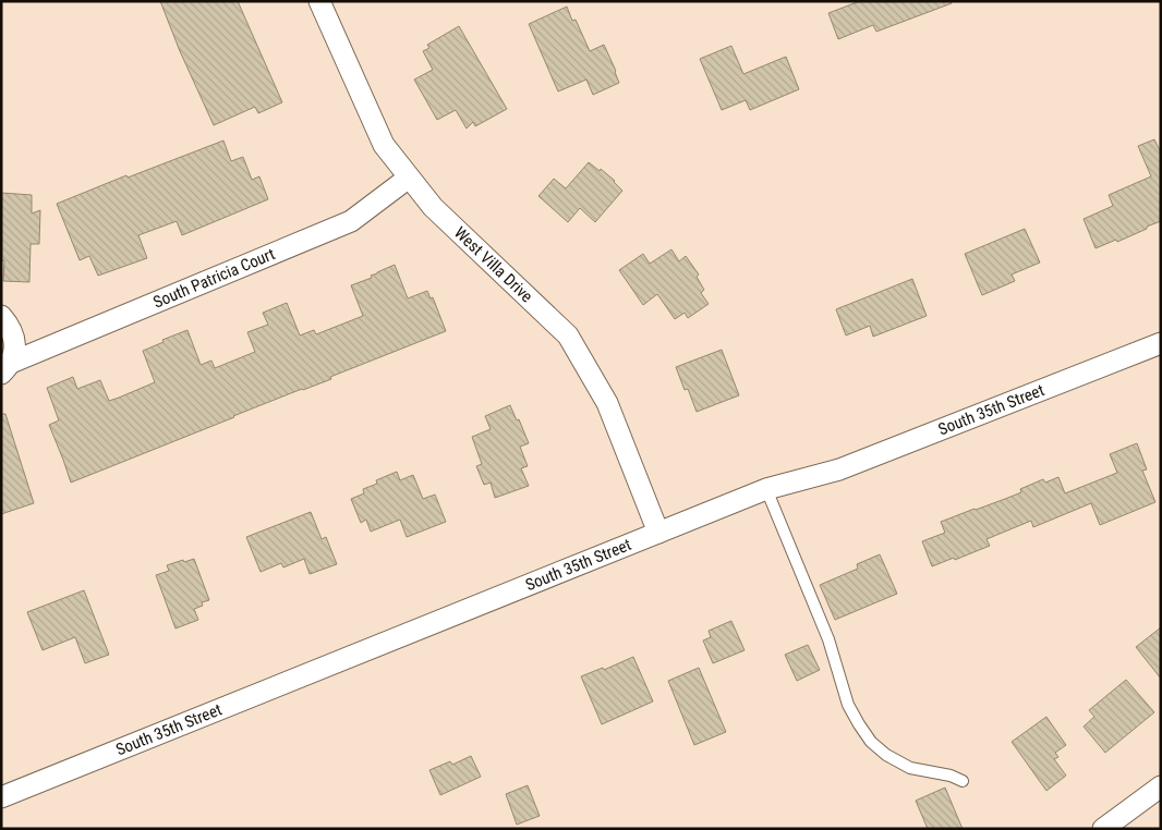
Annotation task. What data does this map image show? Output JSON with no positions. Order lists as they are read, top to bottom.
{
  "streets": {
    "street": ["West Villa Drive", "South Patricia Court", "South 35th Street"]
  },
  "crossings": [
    ["West Villa Drive", "South Patricia Court"],
    ["West Villa Drive", "South 35th Street"]
  ]
}
